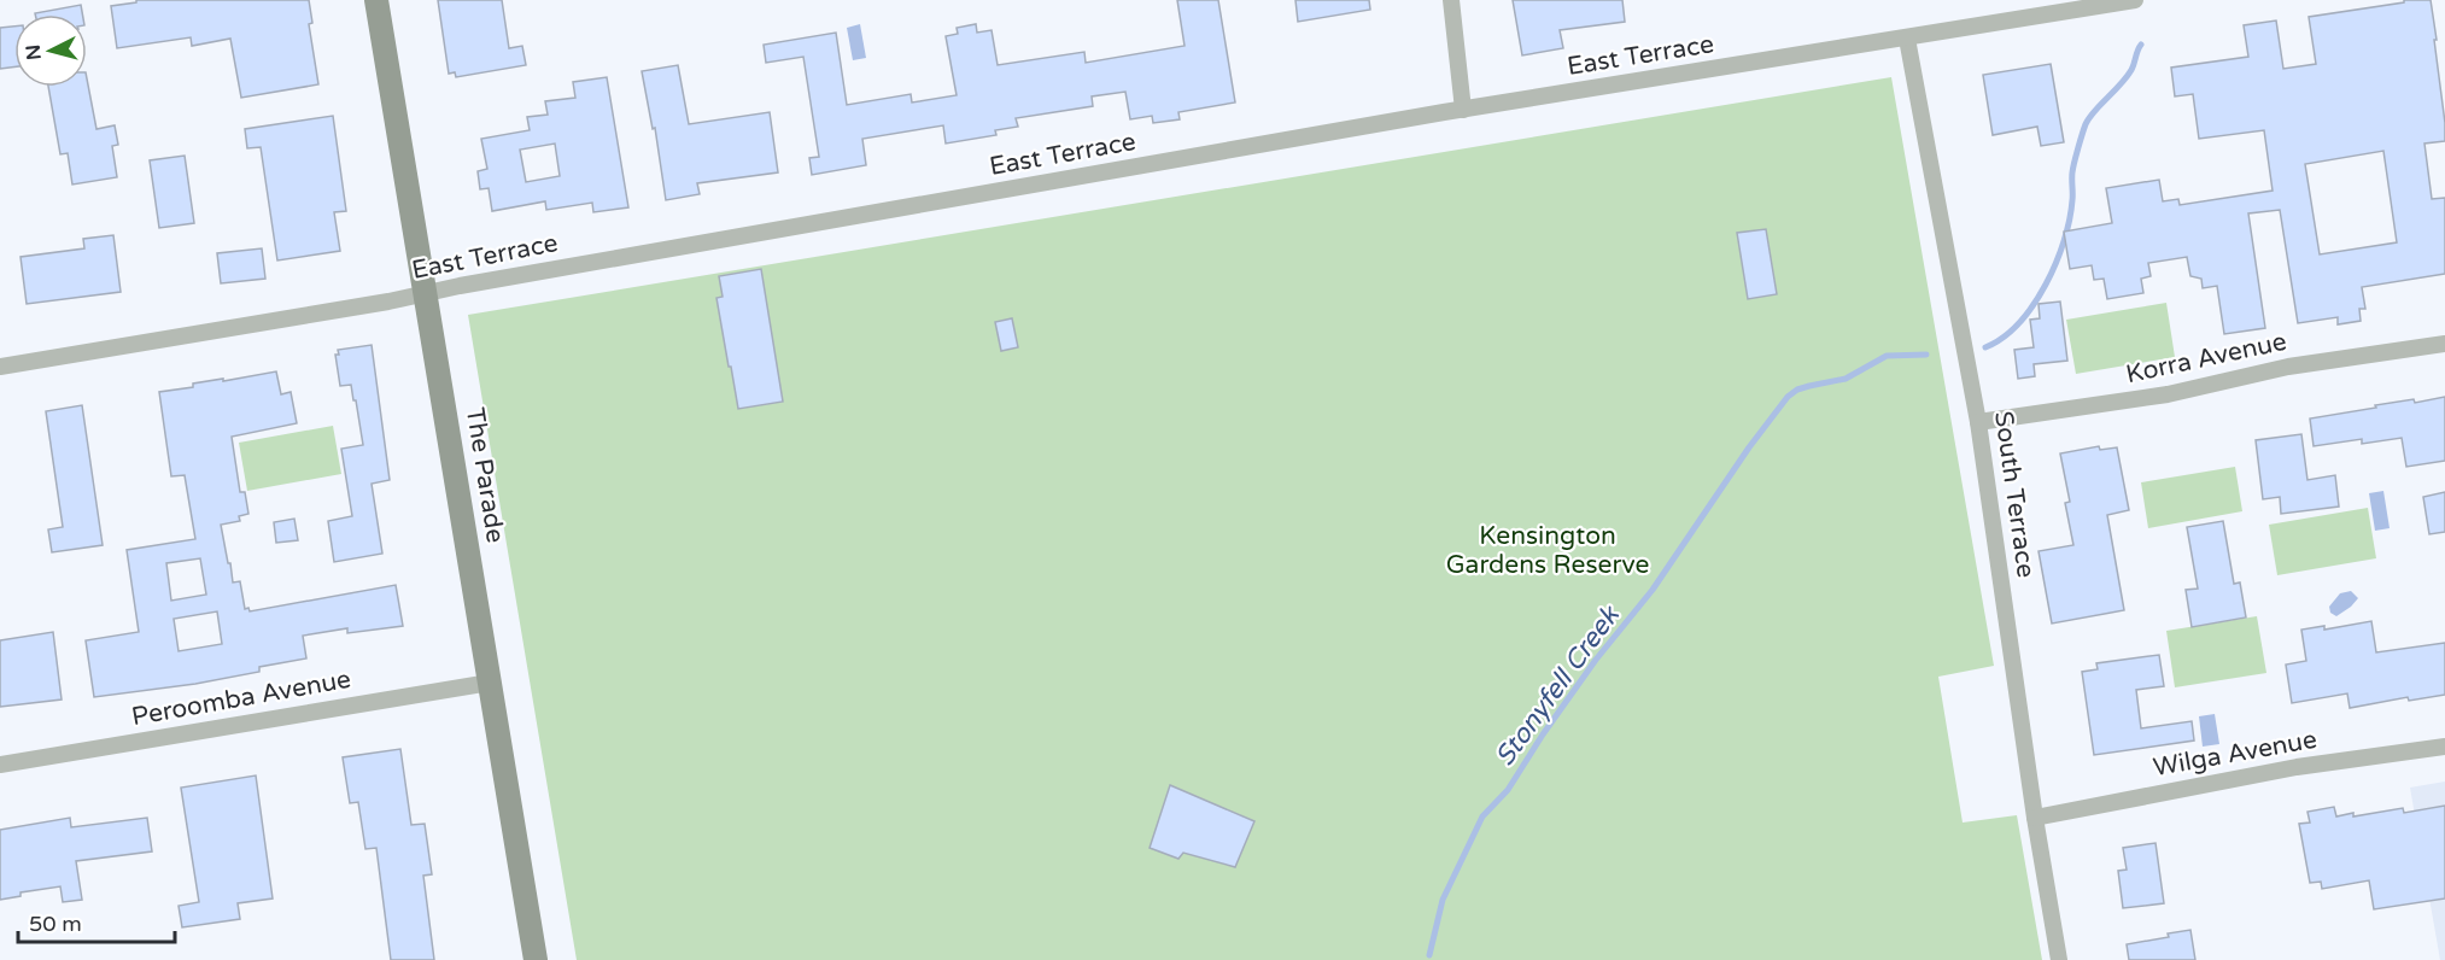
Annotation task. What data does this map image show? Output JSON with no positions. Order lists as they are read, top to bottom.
{
  "streets": {
    "main road": ["The Parade"],
    "street": [
      "East Terrace",
      "Korra Avenue",
      "South Terrace",
      "Peroomba Avenue",
      "Wilga Avenue"
    ]
  },
  "crossings": [
    ["East Terrace", "The Parade"],
    ["East Terrace", "South Terrace"],
    ["Korra Avenue", "South Terrace"],
    ["The Parade", "Peroomba Avenue"],
    ["South Terrace", "Wilga Avenue"]
  ],
  "water": ["Stonyfell Creek"],
  "parks": ["Kensington Gardens Reserve"],
  "scale_bar": "50 m",
  "north": "left"
}
